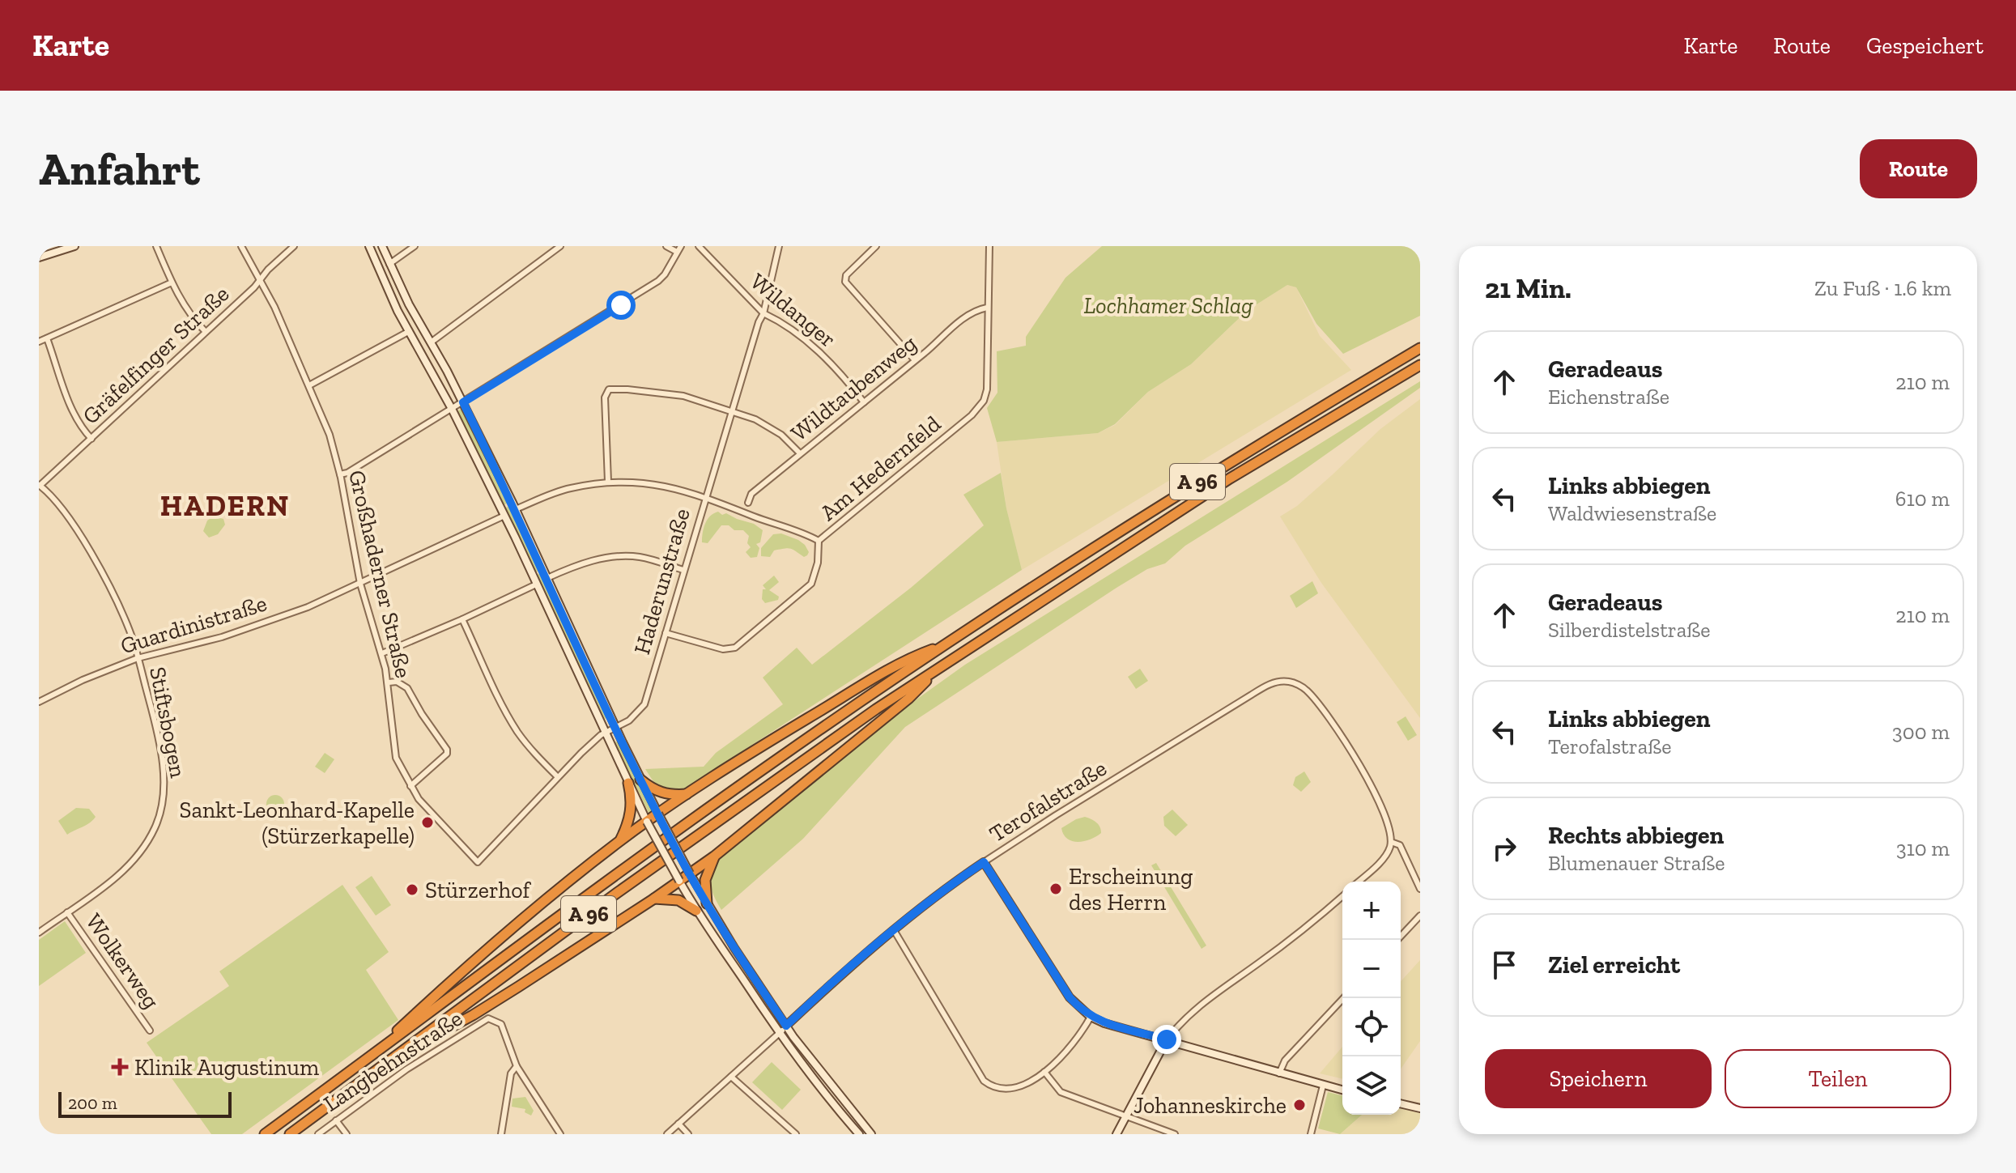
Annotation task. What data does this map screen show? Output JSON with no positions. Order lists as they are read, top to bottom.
{
  "streets": {
    "highway": ["A 96"],
    "street": [
      "Wildanger",
      "Gräfelfinger Straße",
      "Wildtaubenweg",
      "Am Hedernfeld",
      "Großhaderner Straße",
      "Haderunstraße",
      "Guardinistraße",
      "Stiftsbogen",
      "Terofalstraße",
      "Wolkerweg",
      "Langbehnstraße"
    ]
  },
  "crossings": [
    ["Wildanger", "Wildtaubenweg"],
    ["Wildanger", "Haderunstraße"],
    ["Gräfelfinger Straße", "Großhaderner Straße"],
    ["Gräfelfinger Straße", "Stiftsbogen"],
    ["Wildtaubenweg", "Am Hedernfeld"],
    ["Am Hedernfeld", "Haderunstraße"],
    ["Großhaderner Straße", "Haderunstraße"],
    ["Großhaderner Straße", "Guardinistraße"],
    ["Guardinistraße", "Stiftsbogen"],
    ["Stiftsbogen", "Wolkerweg"]
  ],
  "districts": ["HADERN"],
  "parks": ["Lochhamer Schlag"],
  "places": {
    "other": [
      "Sankt-Leonhard-Kapelle (Stürzerkapelle)",
      "Erscheinung des Herrn",
      "Stürzerhof",
      "Johanneskirche"
    ],
    "health": ["Klinik Augustinum"]
  },
  "scale_bar": "200 m",
  "page": {
    "header": "Karte",
    "nav": ["Karte", "Route", "Gespeichert"],
    "buttons": [
      "Route",
      ["Speichern", "Teilen"]
    ],
    "title": "Anfahrt",
    "heading": ["21 Min.", "Zu Fuß · 1.6 km"],
    "list": [
      ["Geradeaus", "Eichenstraße", "210 m"],
      ["Links abbiegen", "Waldwiesenstraße", "610 m"],
      ["Geradeaus", "Silberdistelstraße", "210 m"],
      ["Links abbiegen", "Terofalstraße", "300 m"],
      ["Rechts abbiegen", "Blumenauer Straße", "310 m"],
      "Ziel erreicht"
    ],
    "map_buttons": ["+", "−"],
    "scale": "200 m"
  }
}
